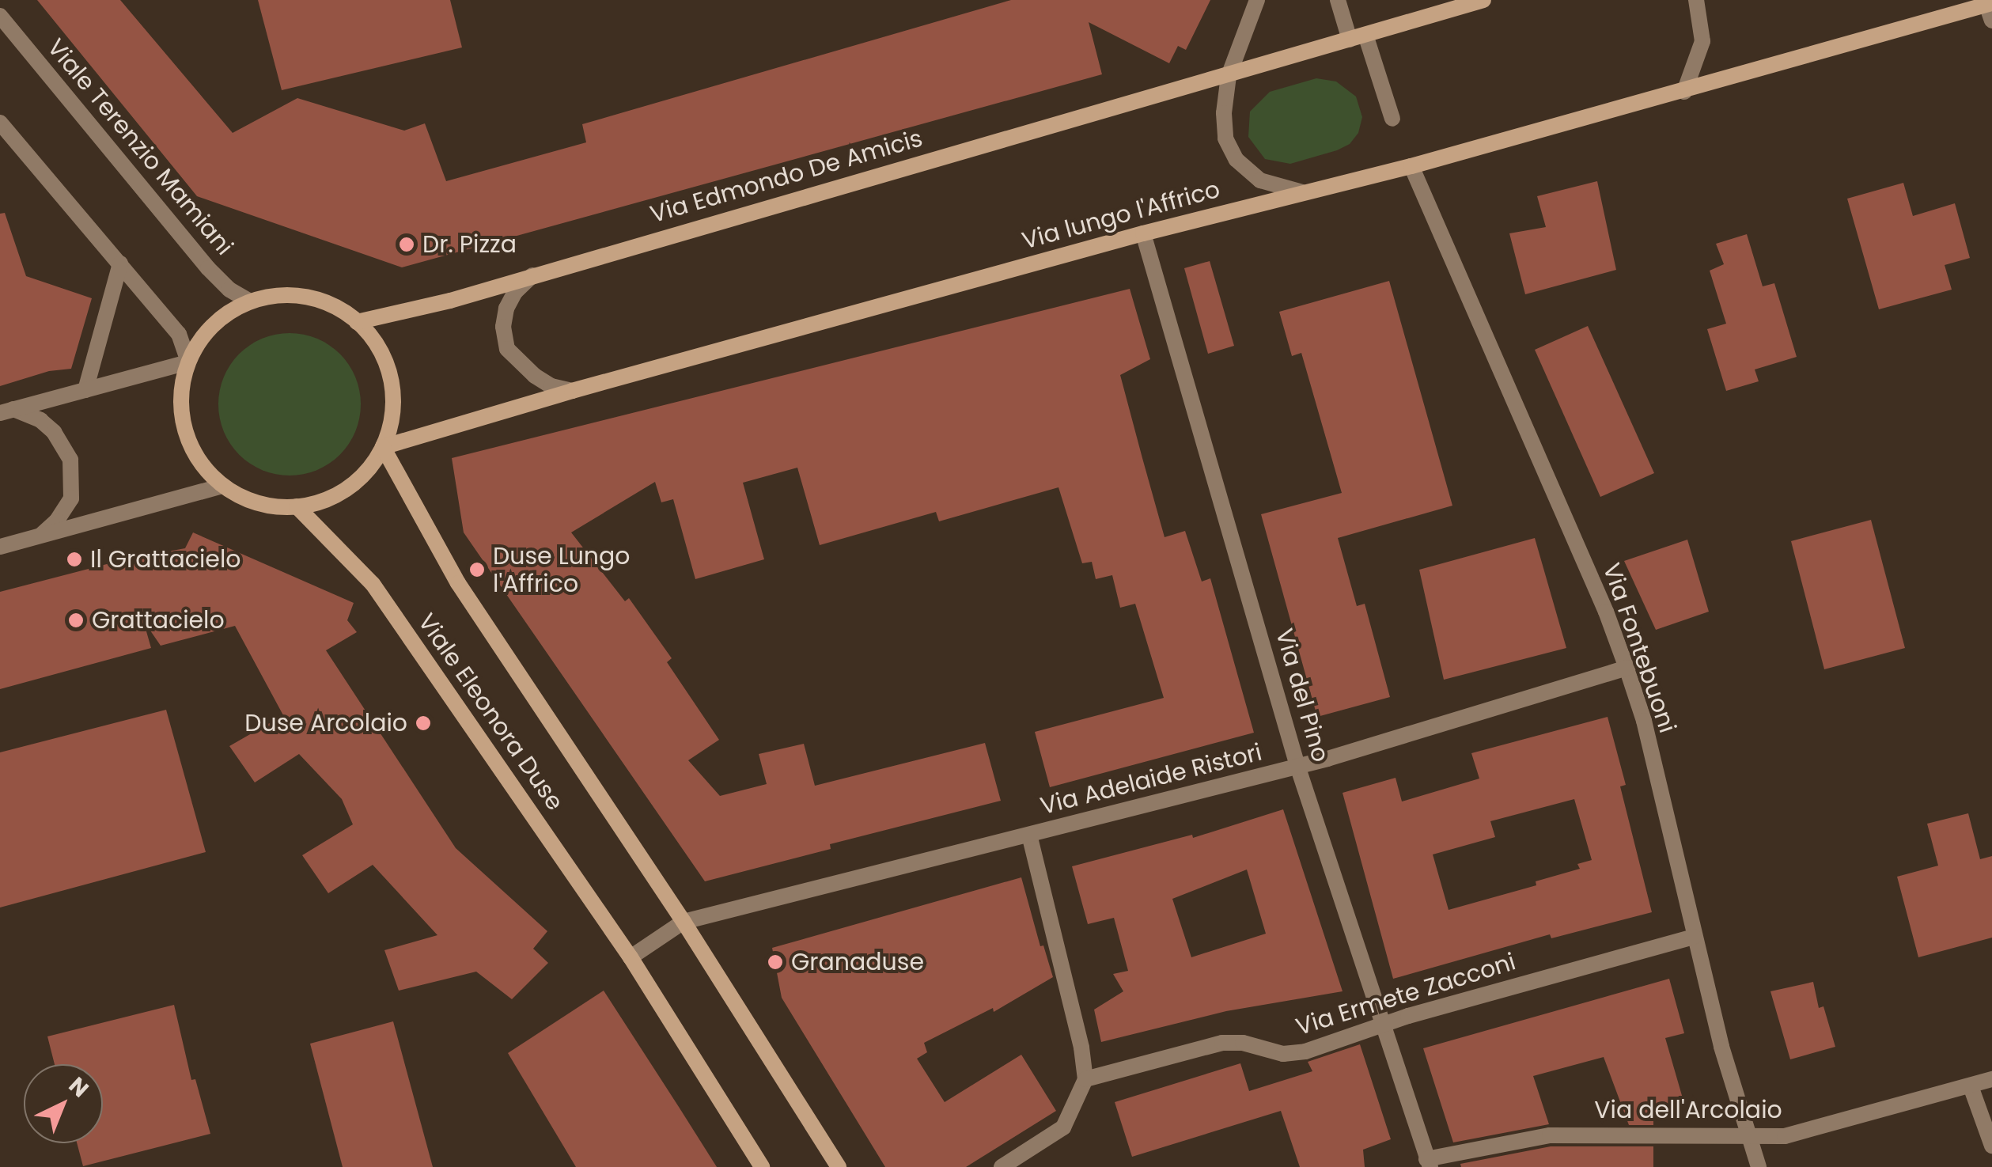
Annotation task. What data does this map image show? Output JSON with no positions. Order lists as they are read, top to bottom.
{
  "streets": {
    "main road": ["Via Edmondo De Amicis", "Via lungo l'Affrico", "Viale Eleonora Duse"],
    "street": [
      "Viale Terenzio Mamiani",
      "Via Fontebuoni",
      "Via del Pino",
      "Via Adelaide Ristori",
      "Via Ermete Zacconi",
      "Via dell'Arcolaio"
    ]
  },
  "crossings": [
    ["Viale Terenzio Mamiani", "Via Edmondo De Amicis"],
    ["Viale Terenzio Mamiani", "Via lungo l'Affrico"],
    ["Viale Terenzio Mamiani", "Viale Eleonora Duse"],
    ["Via Edmondo De Amicis", "Via lungo l'Affrico"],
    ["Via Edmondo De Amicis", "Viale Eleonora Duse"],
    ["Via lungo l'Affrico", "Via Fontebuoni"],
    ["Via lungo l'Affrico", "Via del Pino"],
    ["Via lungo l'Affrico", "Viale Eleonora Duse"],
    ["Via Fontebuoni", "Via Adelaide Ristori"],
    ["Via Fontebuoni", "Via Ermete Zacconi"],
    ["Via Fontebuoni", "Via dell'Arcolaio"],
    ["Via del Pino", "Via Adelaide Ristori"],
    ["Via del Pino", "Via Ermete Zacconi"],
    ["Via del Pino", "Via dell'Arcolaio"],
    ["Viale Eleonora Duse", "Via Adelaide Ristori"]
  ],
  "places": [
    "Dr. Pizza",
    "Il Grattacielo",
    "Duse Lungo l'Affrico",
    "Grattacielo",
    "Duse Arcolaio",
    "Granaduse"
  ],
  "north": "top right"
}
